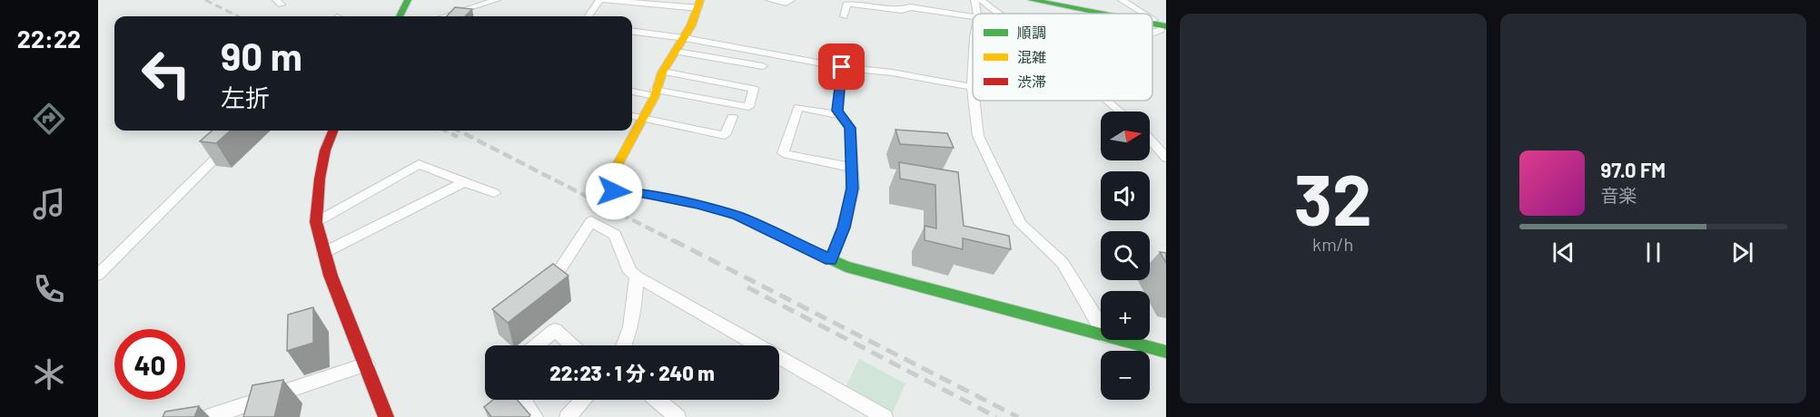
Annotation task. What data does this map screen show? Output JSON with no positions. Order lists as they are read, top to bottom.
{
  "legend": ["順調", "混雑", "渋滞"],
  "north": "right",
  "page": {
    "tabs": "22:22",
    "tile": ["32", "km/h"],
    "turn": ["90 m", "左折"],
    "map_buttons": ["+", "−"],
    "song": ["97.0 FM", "音楽"],
    "limit": "40",
    "trip": "22:23 · 1 分 · 240 m"
  }
}
